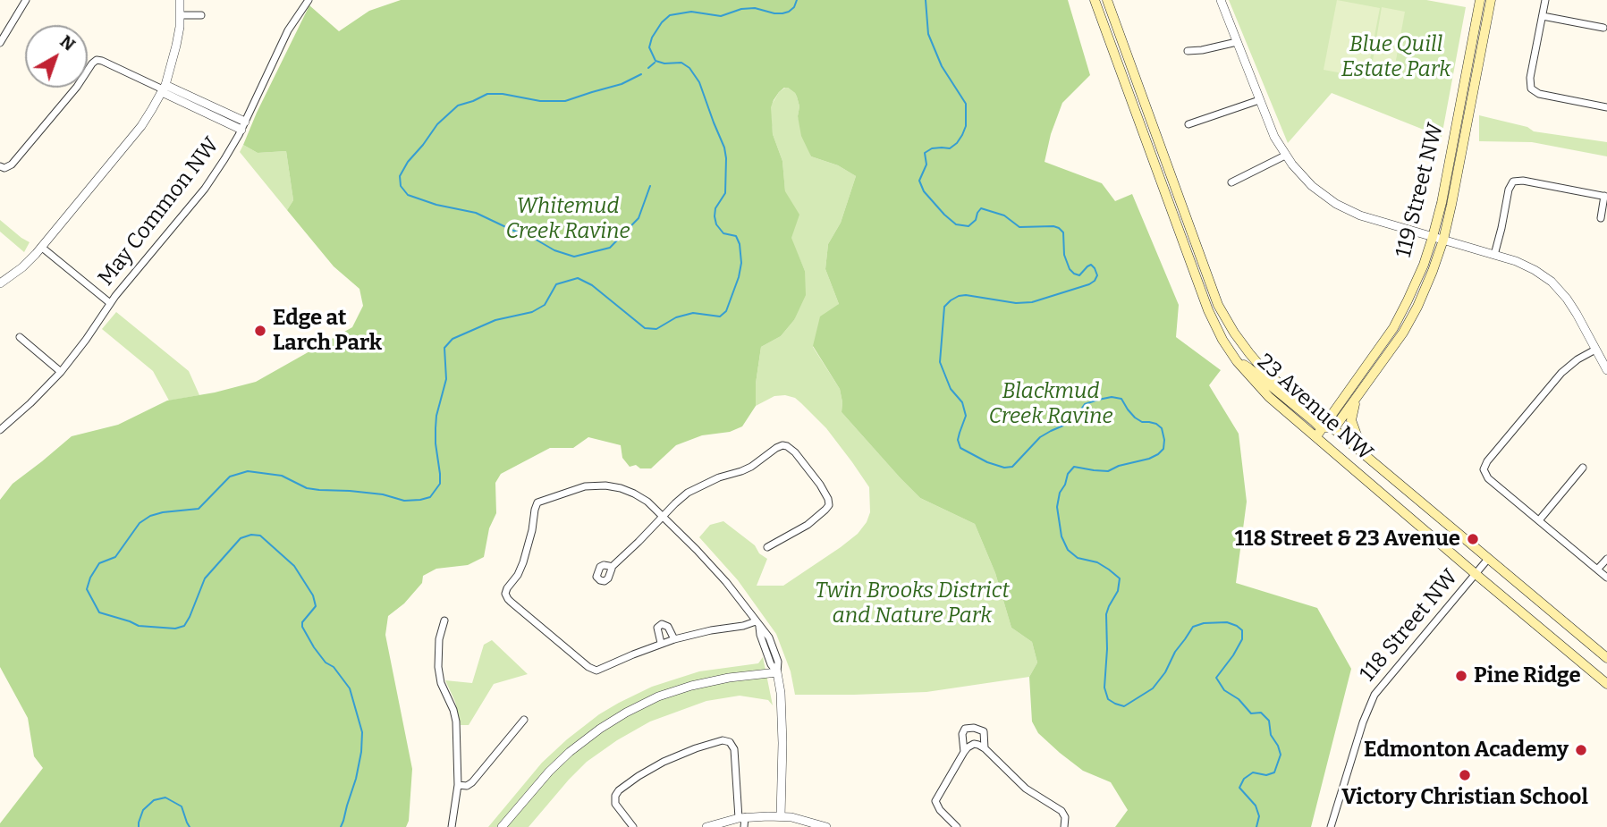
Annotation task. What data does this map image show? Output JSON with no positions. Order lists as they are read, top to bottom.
{
  "streets": {
    "main road": ["119 Street NW", "23 Avenue NW"],
    "street": ["May Common NW", "118 Street NW"]
  },
  "crossings": [
    ["119 Street NW", "23 Avenue NW"],
    ["23 Avenue NW", "118 Street NW"]
  ],
  "parks": [
    "Blue Quill Estate Park",
    "Whitemud Creek Ravine",
    "Blackmud Creek Ravine",
    "Twin Brooks District and Nature Park"
  ],
  "places": [
    "Edge at Larch Park",
    "118 Street & 23 Avenue",
    "Pine Ridge",
    "Edmonton Academy",
    "Victory Christian School"
  ],
  "north": "top right"
}
